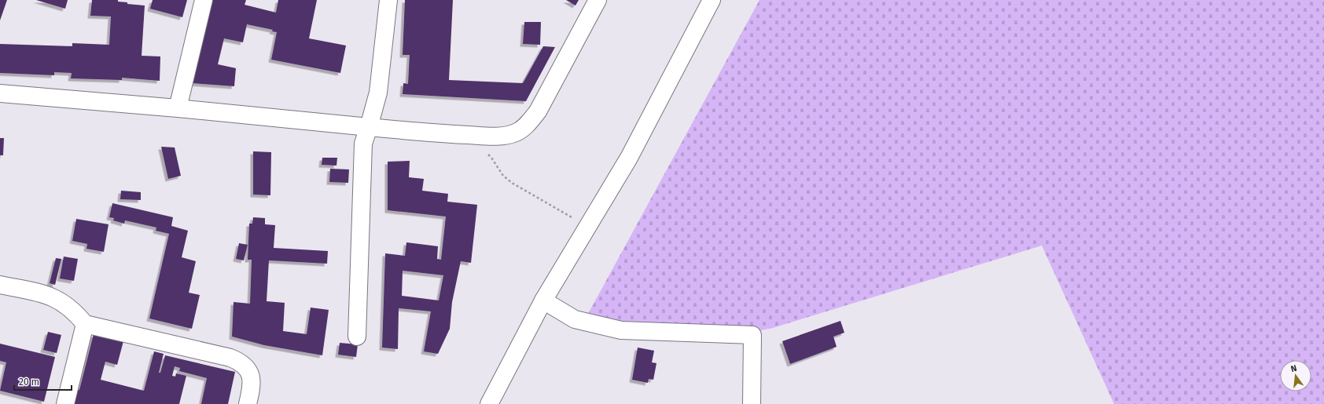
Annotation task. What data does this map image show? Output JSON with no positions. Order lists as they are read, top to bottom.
{
  "scale_bar": "20 m",
  "north": "top"
}
